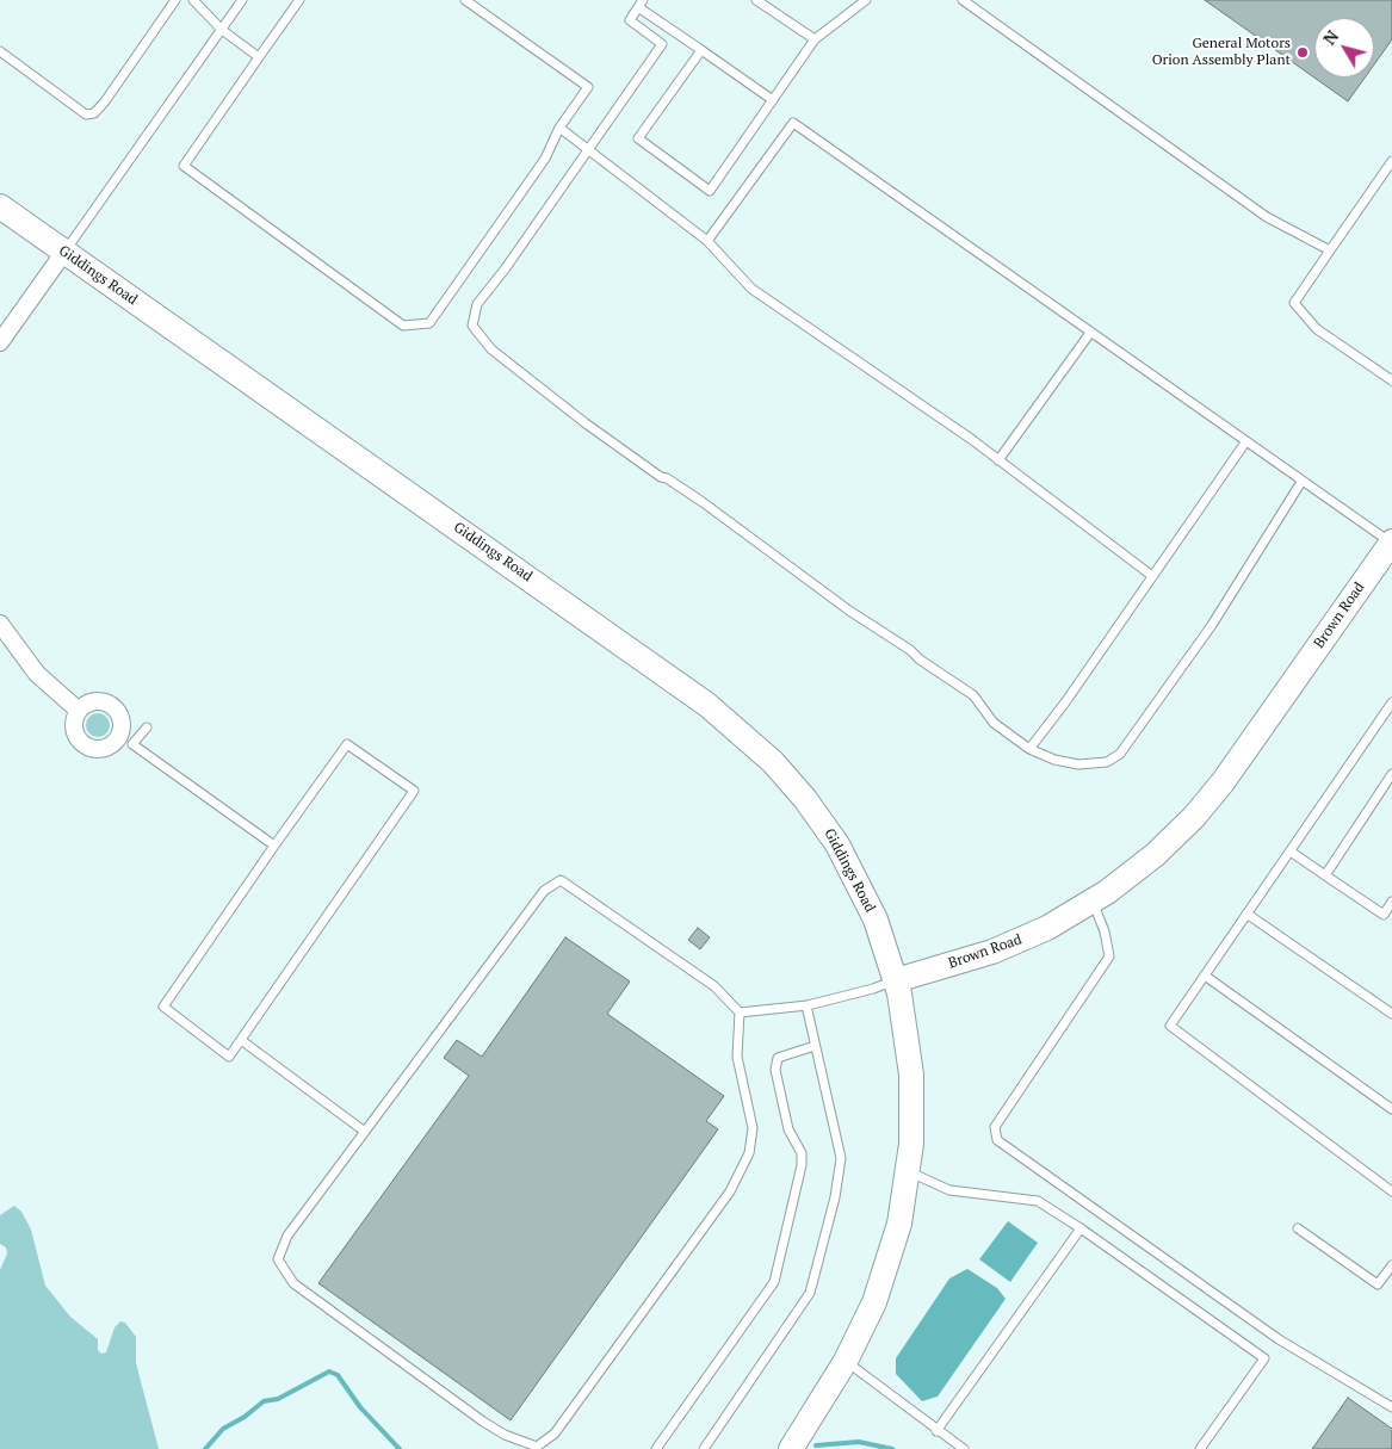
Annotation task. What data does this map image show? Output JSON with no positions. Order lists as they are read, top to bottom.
{
  "streets": {
    "main road": ["Giddings Road", "Brown Road"]
  },
  "crossings": [
    ["Giddings Road", "Brown Road"]
  ],
  "places": ["General Motors Orion Assembly Plant"],
  "north": "top left"
}
